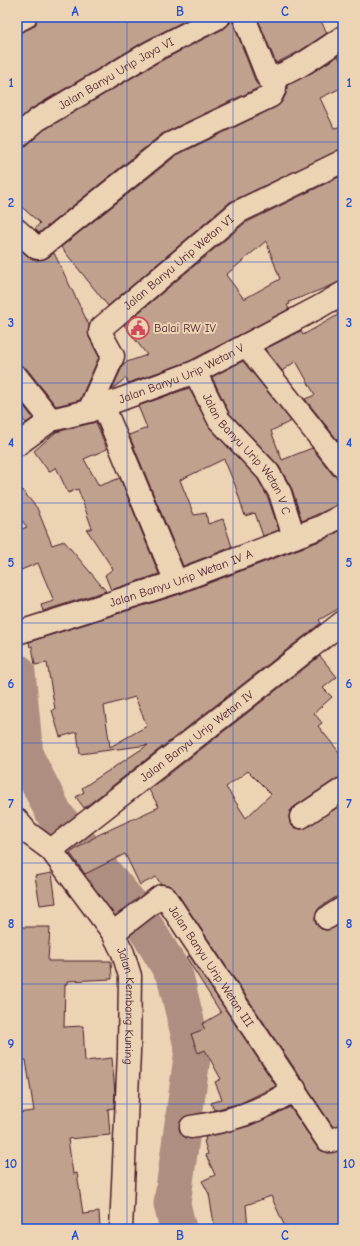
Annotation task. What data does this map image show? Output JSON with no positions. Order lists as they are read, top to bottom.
{
  "streets": {
    "street": [
      "Jalan Banyu Urip Jaya VI",
      "Jalan Banyu Urip Wetan VI",
      "Jalan Banyu Urip Wetan V",
      "Jalan Banyu Urip Wetan V C",
      "Jalan Banyu Urip Wetan IV A",
      "Jalan Banyu Urip Wetan IV",
      "Jalan Banyu Urip Wetan III",
      "Jalan Kembang Kuning"
    ]
  },
  "crossings": [
    ["Jalan Banyu Urip Wetan VI", "Jalan Banyu Urip Wetan V"],
    ["Jalan Banyu Urip Wetan V", "Jalan Banyu Urip Wetan V C"],
    ["Jalan Banyu Urip Wetan V C", "Jalan Banyu Urip Wetan IV A"],
    ["Jalan Banyu Urip Wetan IV", "Jalan Kembang Kuning"],
    ["Jalan Banyu Urip Wetan III", "Jalan Kembang Kuning"]
  ],
  "places": {
    "public building": ["Balai RW IV"]
  },
  "grid": {
    "columns": ["A", "B", "C"],
    "rows": [
      "1",
      "2",
      "3",
      "4",
      "5",
      "6",
      "7",
      "8",
      "9",
      "10"
    ]
  }
}
